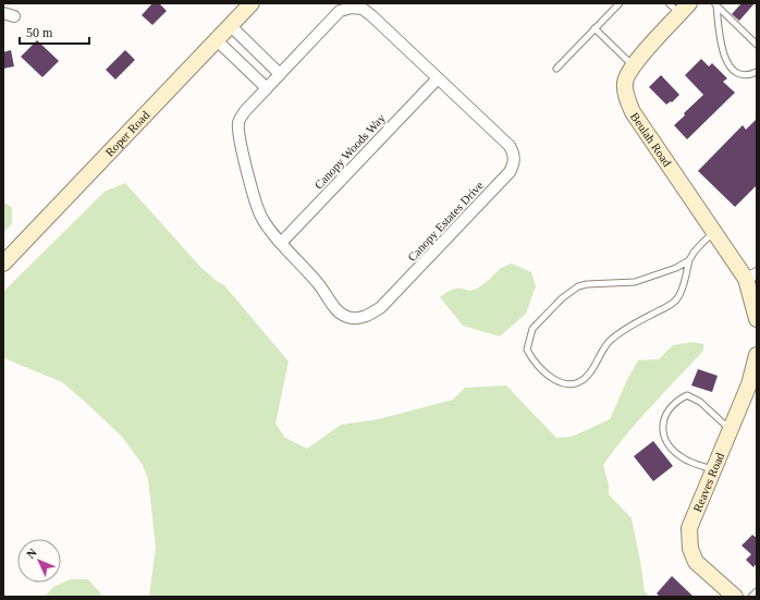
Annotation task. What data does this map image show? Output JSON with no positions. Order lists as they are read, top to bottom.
{
  "streets": {
    "street": [
      "Roper Road",
      "Beulah Road",
      "Canopy Woods Way",
      "Canopy Estates Drive",
      "Reaves Road"
    ]
  },
  "crossings": [
    ["Canopy Woods Way", "Canopy Estates Drive"]
  ],
  "scale_bar": "50 m",
  "north": "top left"
}
